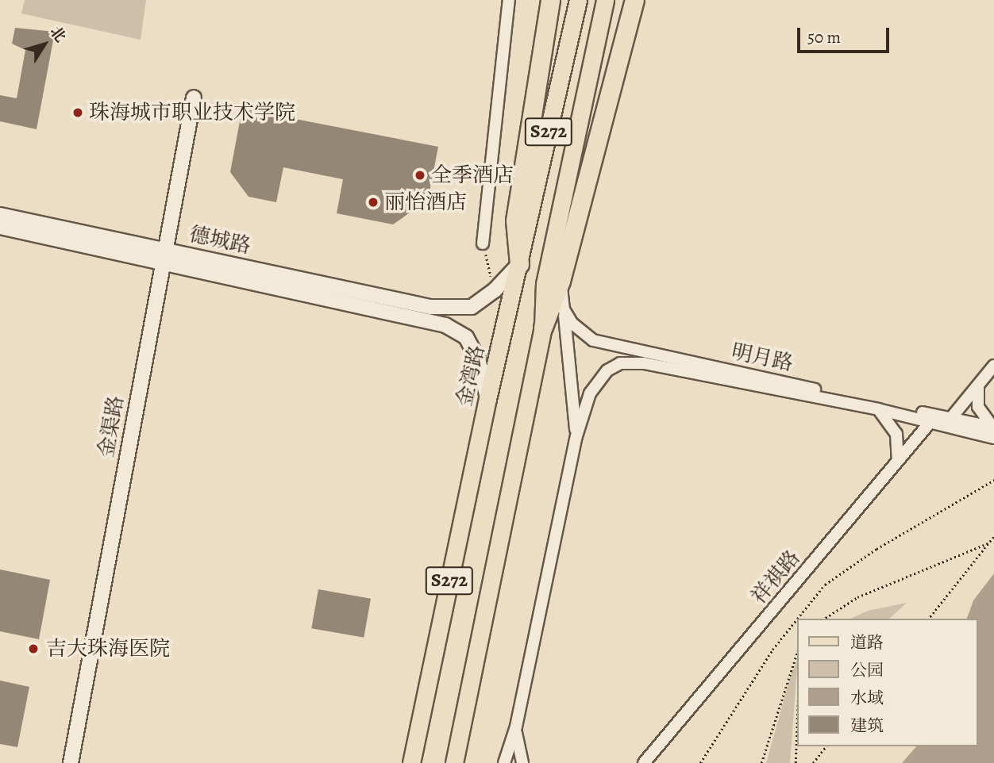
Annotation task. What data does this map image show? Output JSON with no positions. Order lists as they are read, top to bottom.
{
  "streets": {
    "main road": ["S272", "金湾路"],
    "street": [
      "德城路",
      "明月路",
      "金渠路",
      "祥祺路"
    ]
  },
  "crossings": [
    ["德城路", "金渠路"],
    ["明月路", "祥祺路"]
  ],
  "places": [
    "珠海城市职业技术学院",
    "全季酒店",
    "丽怡酒店",
    "吉大珠海医院"
  ],
  "legend": [
    "道路",
    "公园",
    "水域",
    "建筑"
  ],
  "scale_bar": "50 m",
  "north": "top right"
}
